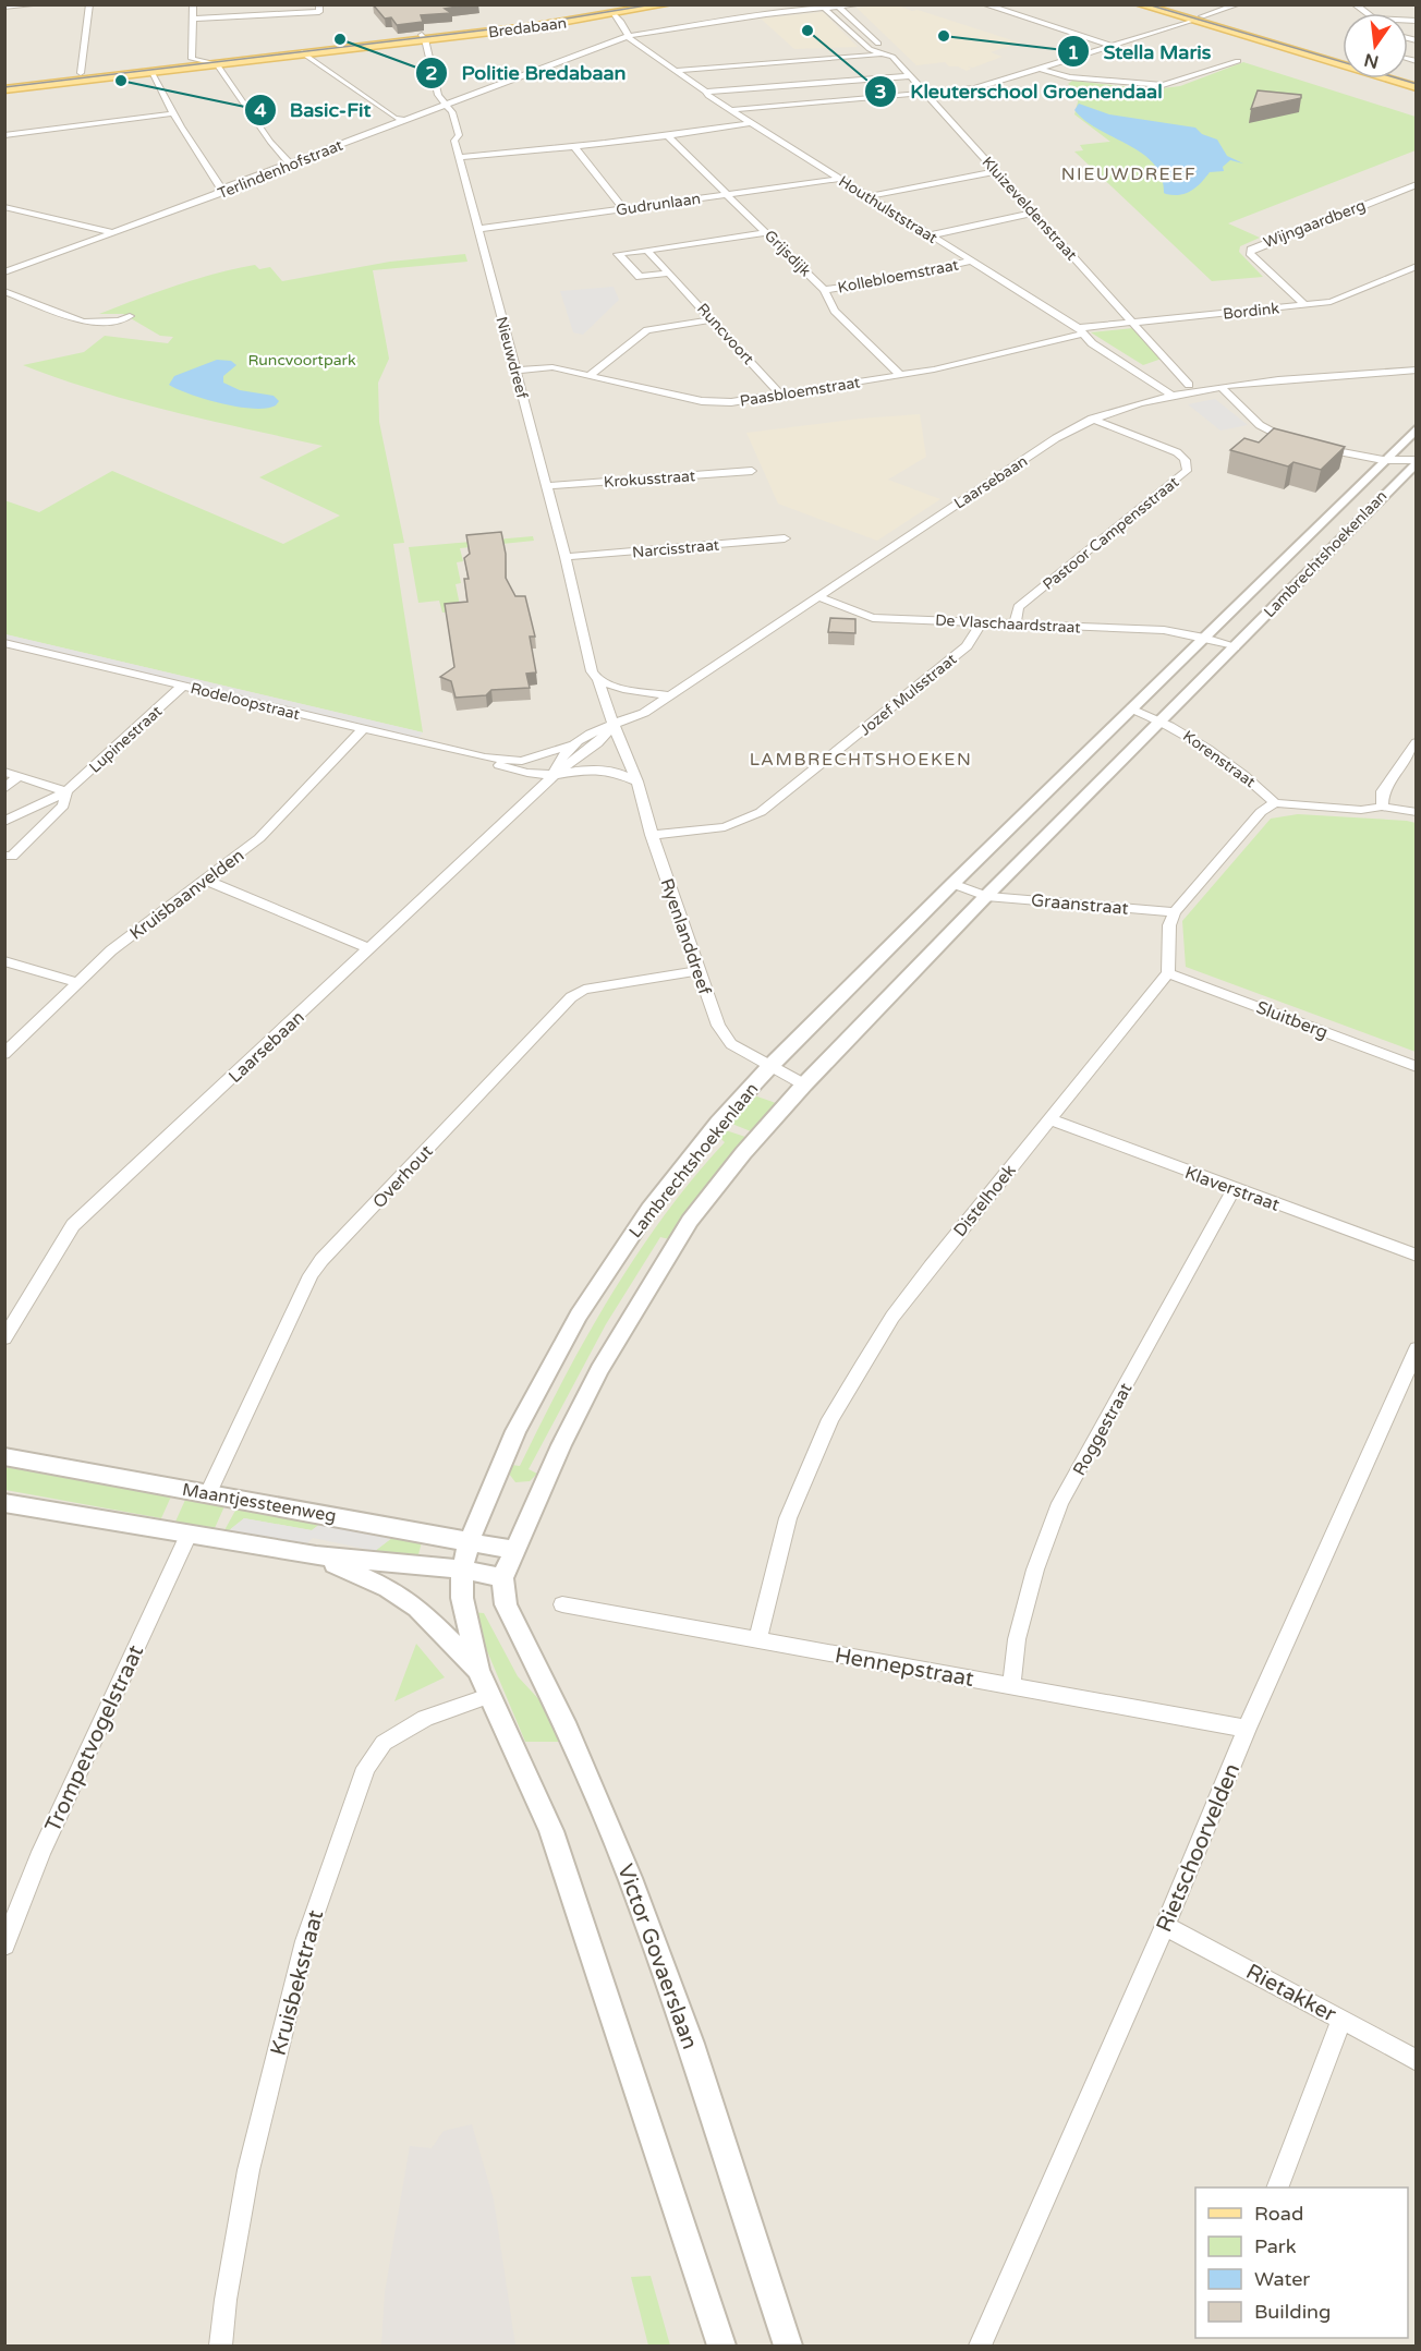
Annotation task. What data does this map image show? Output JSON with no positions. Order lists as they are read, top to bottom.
{
  "streets": {
    "main road": ["Bredabaan"],
    "street": [
      "Terlindenhofstraat",
      "Gudrunlaan",
      "Kluizeveldenstraat",
      "Houthulststraat",
      "Wijngaardberg",
      "Grijsdijk",
      "Kollebloemstraat",
      "Bordink",
      "Runcvoort",
      "Nieuwdreef",
      "Paasbloemstraat",
      "Krokusstraat",
      "Laarsebaan",
      "Pastoor Campensstraat",
      "Narcisstraat",
      "Lambrechtshoekenlaan",
      "De Vlaschaardstraat",
      "Jozef Mulsstraat",
      "Rodeloopstraat",
      "Lupinestraat",
      "Korenstraat",
      "Kruisbaanvelden",
      "Graanstraat",
      "Ryenlanddreef",
      "Sluitberg",
      "Overhout",
      "Klaverstraat",
      "Distelhoek",
      "Roggestraat",
      "Maantjessteenweg",
      "Hennepstraat",
      "Trompetvogelstraat",
      "Rietschoorvelden",
      "Victor Govaerslaan",
      "Kruisbekstraat",
      "Rietakker"
    ]
  },
  "crossings": [
    ["Bredabaan", "Houthulststraat"],
    ["Bredabaan", "Nieuwdreef"],
    ["Terlindenhofstraat", "Houthulststraat"],
    ["Terlindenhofstraat", "Nieuwdreef"],
    ["Gudrunlaan", "Houthulststraat"],
    ["Gudrunlaan", "Grijsdijk"],
    ["Gudrunlaan", "Nieuwdreef"],
    ["Kluizeveldenstraat", "Bordink"],
    ["Houthulststraat", "Kollebloemstraat"],
    ["Houthulststraat", "Bordink"],
    ["Houthulststraat", "Paasbloemstraat"],
    ["Houthulststraat", "Laarsebaan"],
    ["Wijngaardberg", "Bordink"],
    ["Grijsdijk", "Kollebloemstraat"],
    ["Grijsdijk", "Paasbloemstraat"],
    ["Bordink", "Paasbloemstraat"],
    ["Runcvoort", "Paasbloemstraat"],
    ["Nieuwdreef", "Paasbloemstraat"],
    ["Nieuwdreef", "Krokusstraat"],
    ["Nieuwdreef", "Laarsebaan"],
    ["Nieuwdreef", "Narcisstraat"],
    ["Nieuwdreef", "Ryenlanddreef"],
    ["Laarsebaan", "Pastoor Campensstraat"],
    ["Laarsebaan", "De Vlaschaardstraat"],
    ["Laarsebaan", "Rodeloopstraat"],
    ["Laarsebaan", "Ryenlanddreef"],
    ["Pastoor Campensstraat", "De Vlaschaardstraat"],
    ["Lambrechtshoekenlaan", "De Vlaschaardstraat"],
    ["Lambrechtshoekenlaan", "Korenstraat"],
    ["Lambrechtshoekenlaan", "Graanstraat"],
    ["Lambrechtshoekenlaan", "Ryenlanddreef"],
    ["Lambrechtshoekenlaan", "Maantjessteenweg"],
    ["Lambrechtshoekenlaan", "Victor Govaerslaan"],
    ["De Vlaschaardstraat", "Jozef Mulsstraat"],
    ["Jozef Mulsstraat", "Ryenlanddreef"],
    ["Rodeloopstraat", "Lupinestraat"],
    ["Rodeloopstraat", "Kruisbaanvelden"],
    ["Ryenlanddreef", "Overhout"],
    ["Sluitberg", "Distelhoek"],
    ["Overhout", "Maantjessteenweg"],
    ["Klaverstraat", "Distelhoek"],
    ["Klaverstraat", "Roggestraat"],
    ["Distelhoek", "Hennepstraat"],
    ["Roggestraat", "Hennepstraat"],
    ["Hennepstraat", "Rietschoorvelden"],
    ["Rietschoorvelden", "Rietakker"]
  ],
  "districts": ["NIEUWDREEF", "LAMBRECHTSHOEKEN"],
  "parks": ["Runcvoortpark"],
  "places": [
    "Kleuterschool Groenendaal",
    "Stella Maris",
    "Politie Bredabaan",
    "Basic-Fit"
  ],
  "legend": [
    "Road",
    "Park",
    "Water",
    "Building"
  ],
  "north": "bottom"
}
